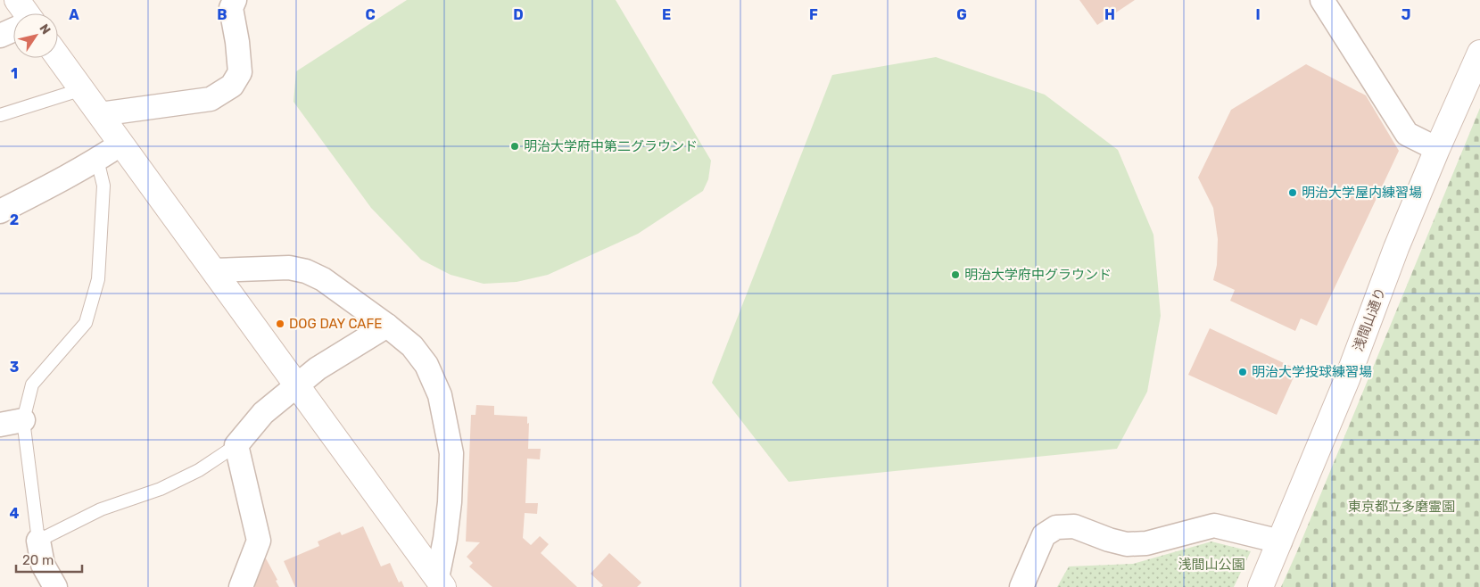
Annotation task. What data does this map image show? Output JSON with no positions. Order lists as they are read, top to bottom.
{
  "streets": {
    "main road": ["浅間山通り"]
  },
  "parks": ["東京都立多磨霊園", "浅間山公園"],
  "places": [
    "明治大学府中第二グラウンド",
    "明治大学屋内練習場",
    "明治大学府中グラウンド",
    "DOG DAY CAFE",
    "明治大学投球練習場"
  ],
  "scale_bar": "20 m",
  "north": "top right",
  "grid": {
    "columns": [
      "A",
      "B",
      "C",
      "D",
      "E",
      "F",
      "G",
      "H",
      "I",
      "J"
    ],
    "rows": [
      "1",
      "2",
      "3",
      "4"
    ]
  }
}
